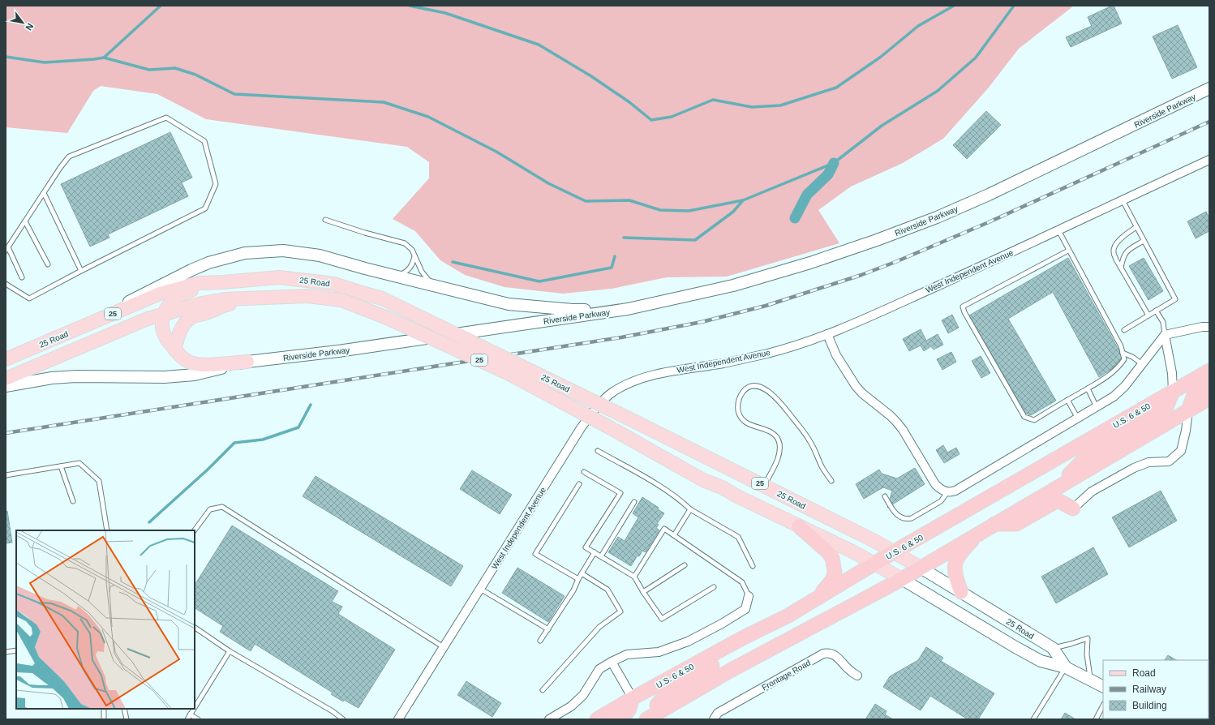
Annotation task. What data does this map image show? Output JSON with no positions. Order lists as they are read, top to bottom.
{
  "streets": {
    "highway": ["U.S. 6 & 50"],
    "main road": ["Riverside Parkway", "25 Road", "25"],
    "street": ["West Independent Avenue", "Frontage Road"]
  },
  "crossings": [
    ["Riverside Parkway", "25 Road"],
    ["25 Road", "U.S. 6 & 50"]
  ],
  "legend": ["Road", "Railway", "Building"],
  "north": "bottom right"
}
